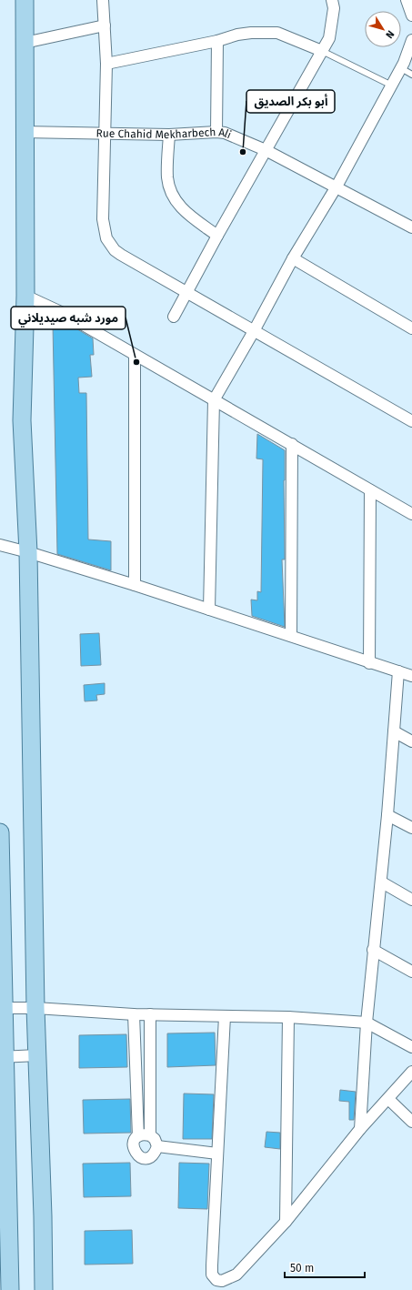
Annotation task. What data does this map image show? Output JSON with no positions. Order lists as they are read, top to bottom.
{
  "streets": {
    "street": ["Rue Chahid Mekharbech Ali"]
  },
  "places": ["أبو بكر الصديق", "مورد شبه صيديلاني"],
  "scale_bar": "50 m",
  "north": "bottom right"
}
